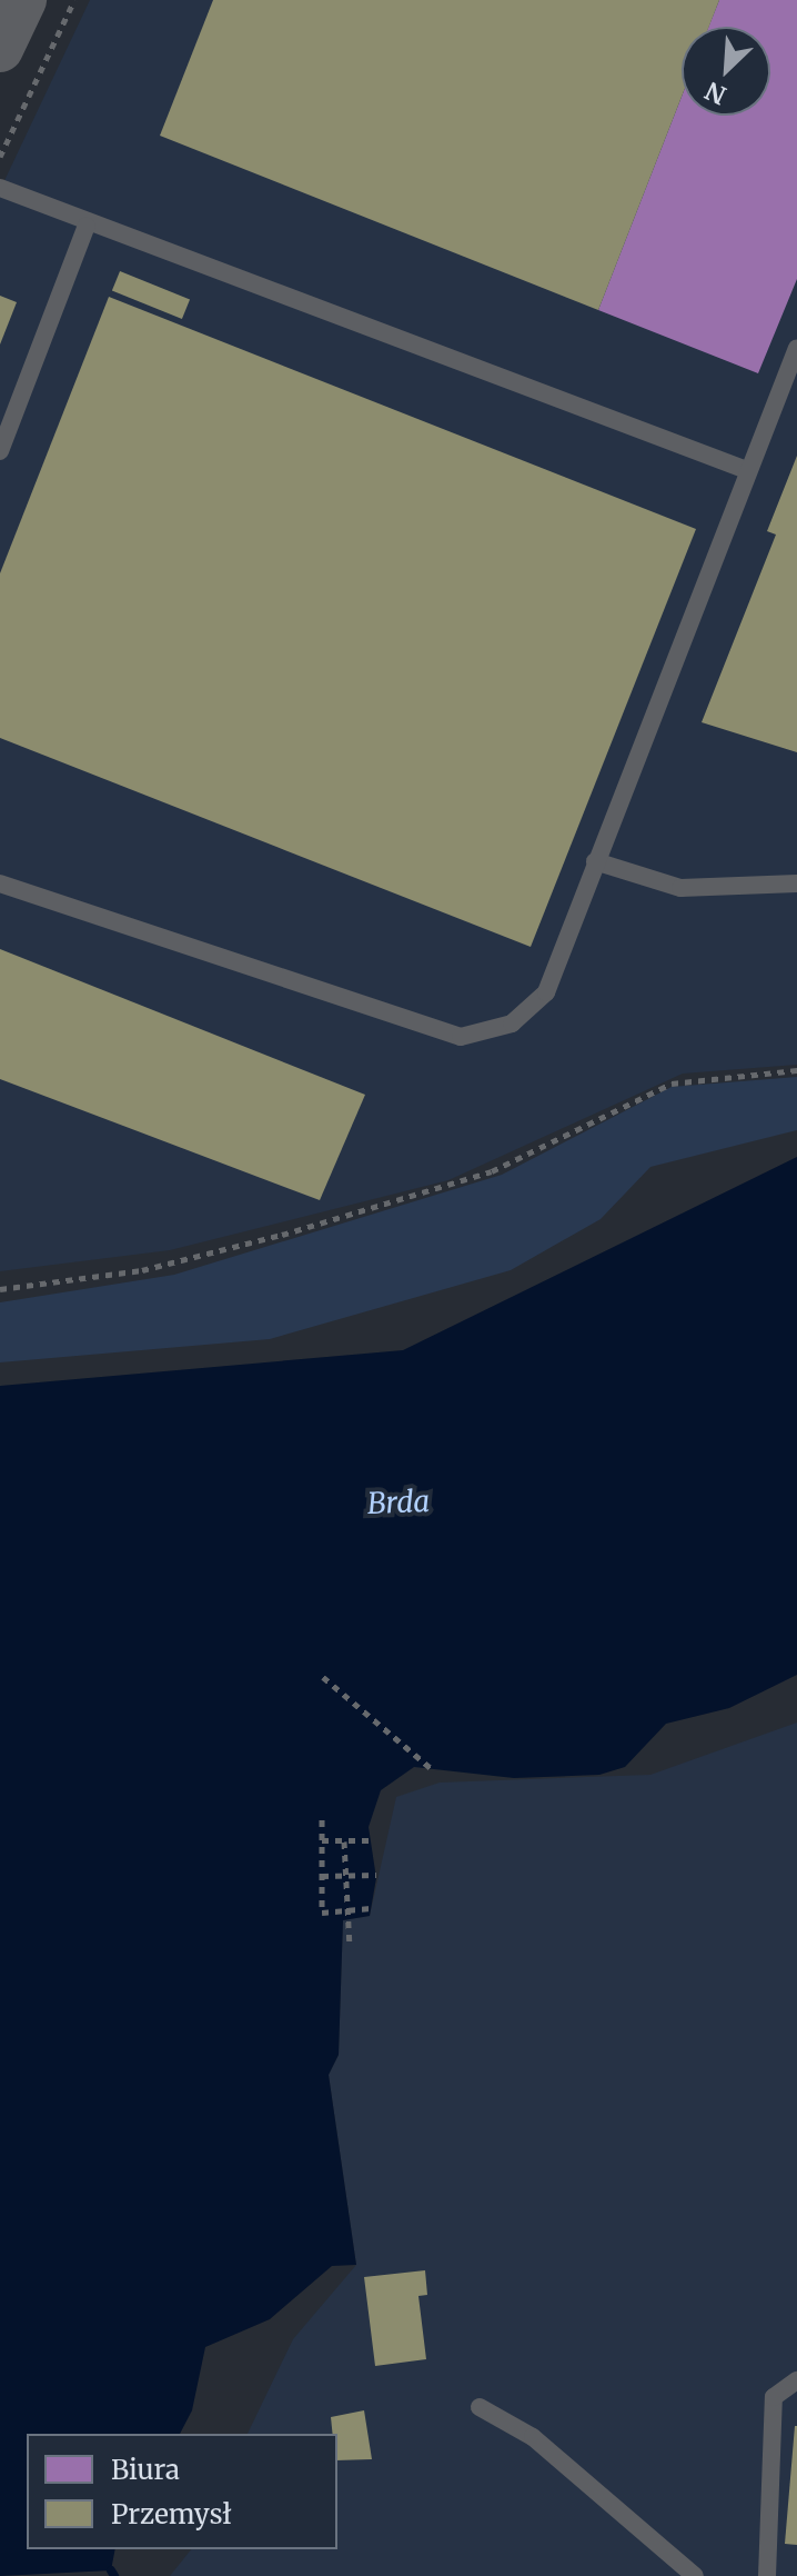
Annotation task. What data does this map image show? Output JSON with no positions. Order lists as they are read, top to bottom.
{
  "water": ["Brda"],
  "legend": ["Biura", "Przemysł"],
  "north": "bottom left"
}
